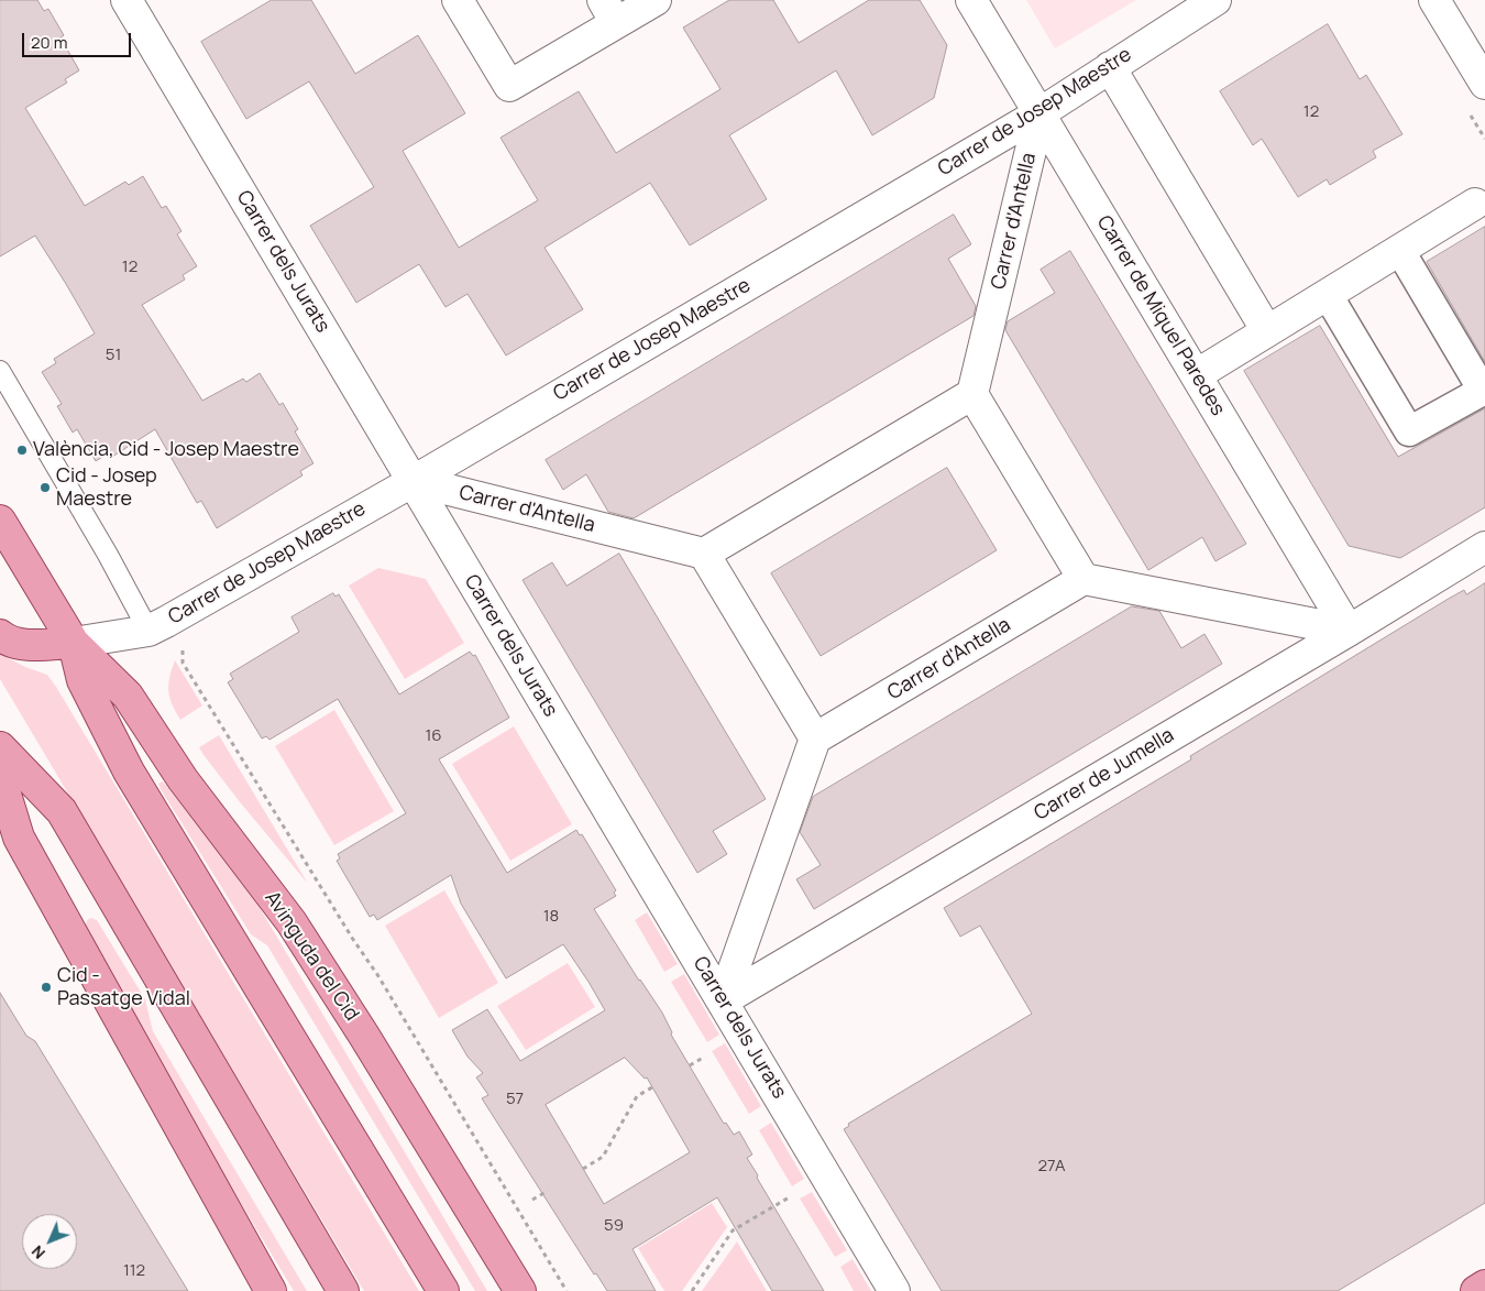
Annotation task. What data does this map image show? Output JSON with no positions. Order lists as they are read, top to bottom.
{
  "streets": {
    "main road": ["Avinguda del Cid"],
    "street": [
      "Carrer de Josep Maestre",
      "Carrer d'Antella",
      "Carrer dels Jurats",
      "Carrer de Miquel Paredes",
      "Carrer de Jumella"
    ]
  },
  "crossings": [
    ["Carrer de Josep Maestre", "Carrer d'Antella"],
    ["Carrer de Josep Maestre", "Carrer dels Jurats"],
    ["Carrer de Josep Maestre", "Carrer de Miquel Paredes"],
    ["Carrer de Josep Maestre", "Avinguda del Cid"],
    ["Carrer d'Antella", "Carrer dels Jurats"],
    ["Carrer d'Antella", "Carrer de Miquel Paredes"],
    ["Carrer dels Jurats", "Carrer de Jumella"],
    ["Carrer de Miquel Paredes", "Carrer de Jumella"]
  ],
  "places": ["València, Cid - Josep Maestre", "Cid - Josep Maestre", "Cid - Passatge Vidal"],
  "house_numbers": [
    "12",
    "12",
    "51",
    "16",
    "18",
    "57",
    "27A",
    "59",
    "112"
  ],
  "scale_bar": "20 m",
  "north": "bottom left"
}
